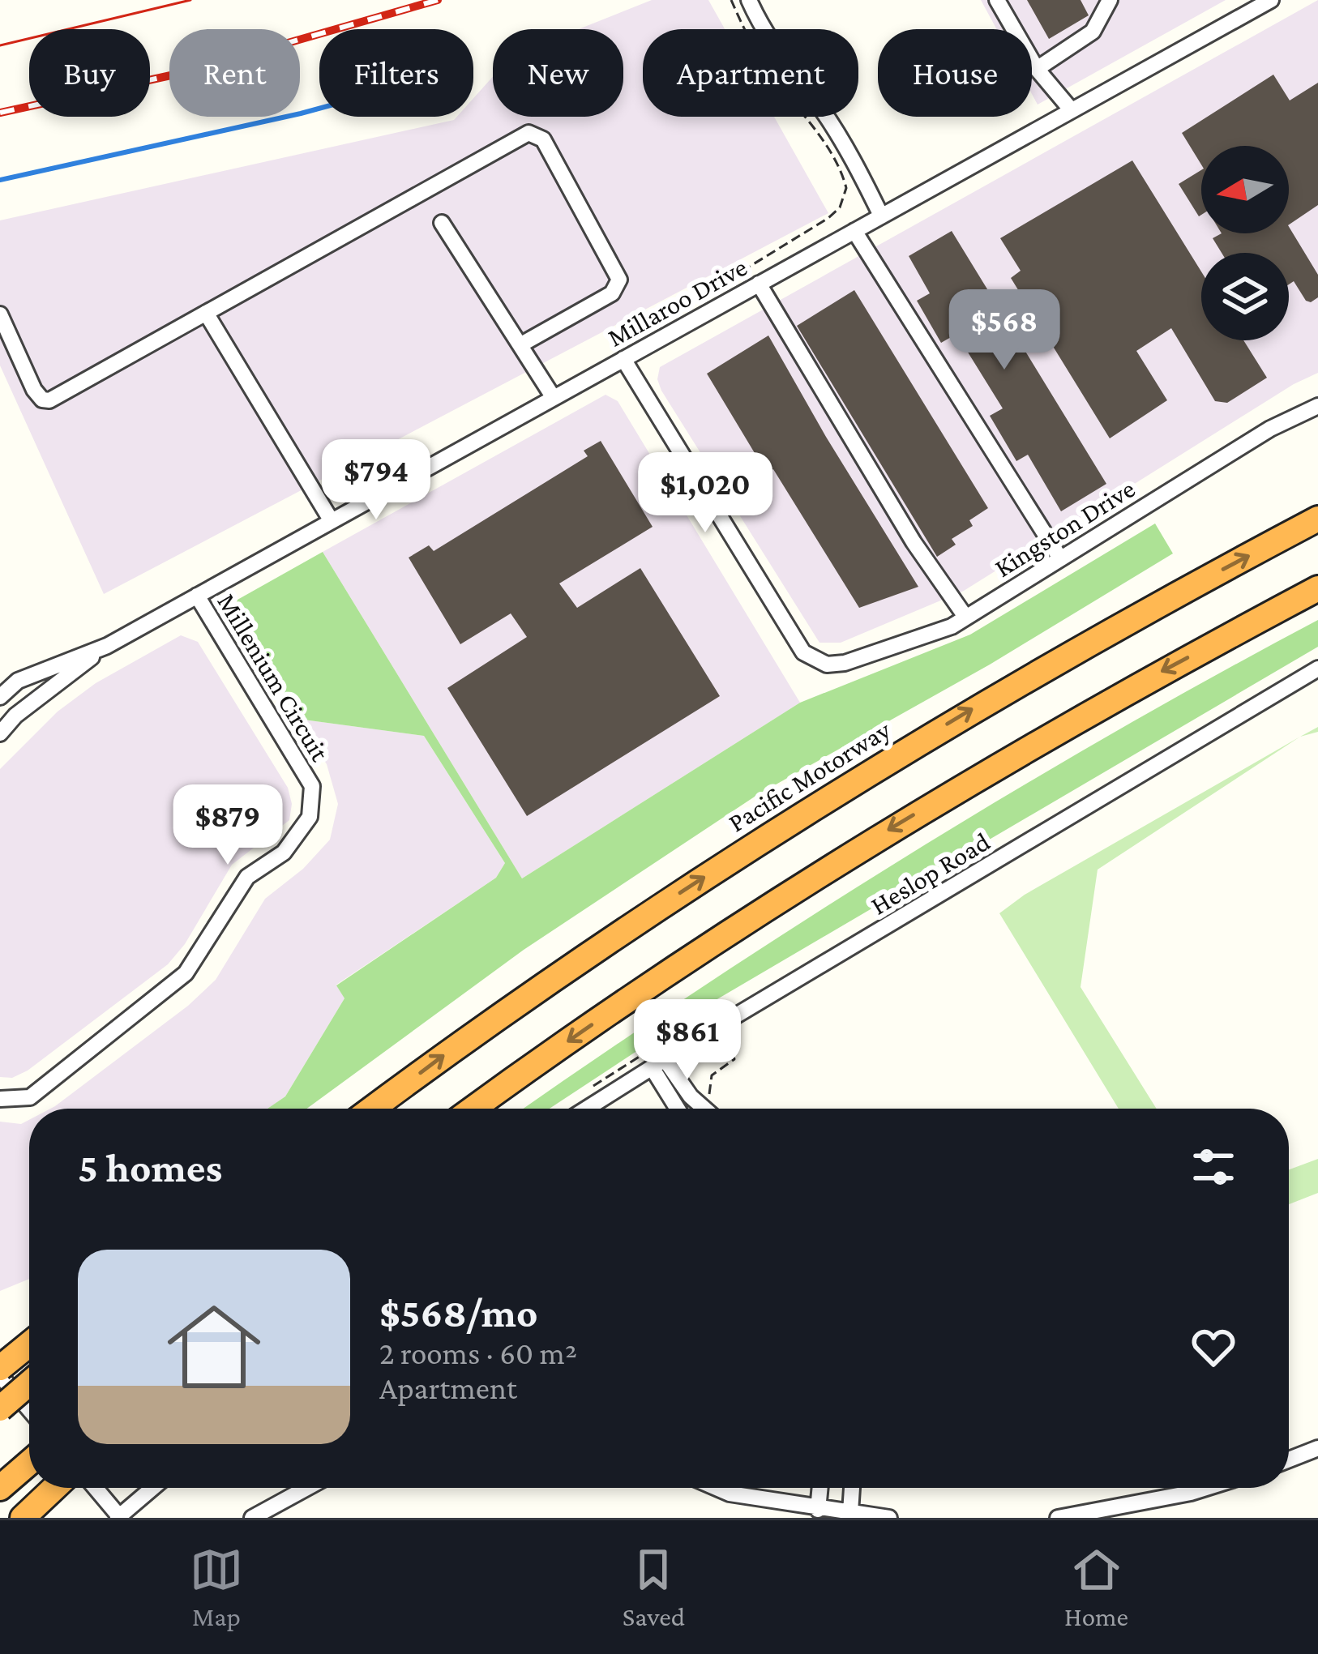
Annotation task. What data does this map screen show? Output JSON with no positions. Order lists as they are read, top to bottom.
{
  "streets": {
    "highway": ["Pacific Motorway"],
    "street": [
      "Millaroo Drive",
      "Kingston Drive",
      "Millenium Circuit",
      "Heslop Road"
    ]
  },
  "crossings": [
    ["Millaroo Drive", "Kingston Drive"],
    ["Millaroo Drive", "Millenium Circuit"]
  ],
  "north": "left",
  "page": {
    "chip": [
      "Buy",
      "Rent",
      "Filters",
      "New",
      "Apartment",
      "House"
    ],
    "price": [
      "$568",
      "$794",
      "$1,020",
      "$879",
      "$861"
    ],
    "heading": "5 homes",
    "list": [
      {
        "name": "$568/mo",
        "note": "2 rooms · 60 m² · Apartment"
      }
    ],
    "tabs": ["Map", "Saved", "Home"]
  }
}
